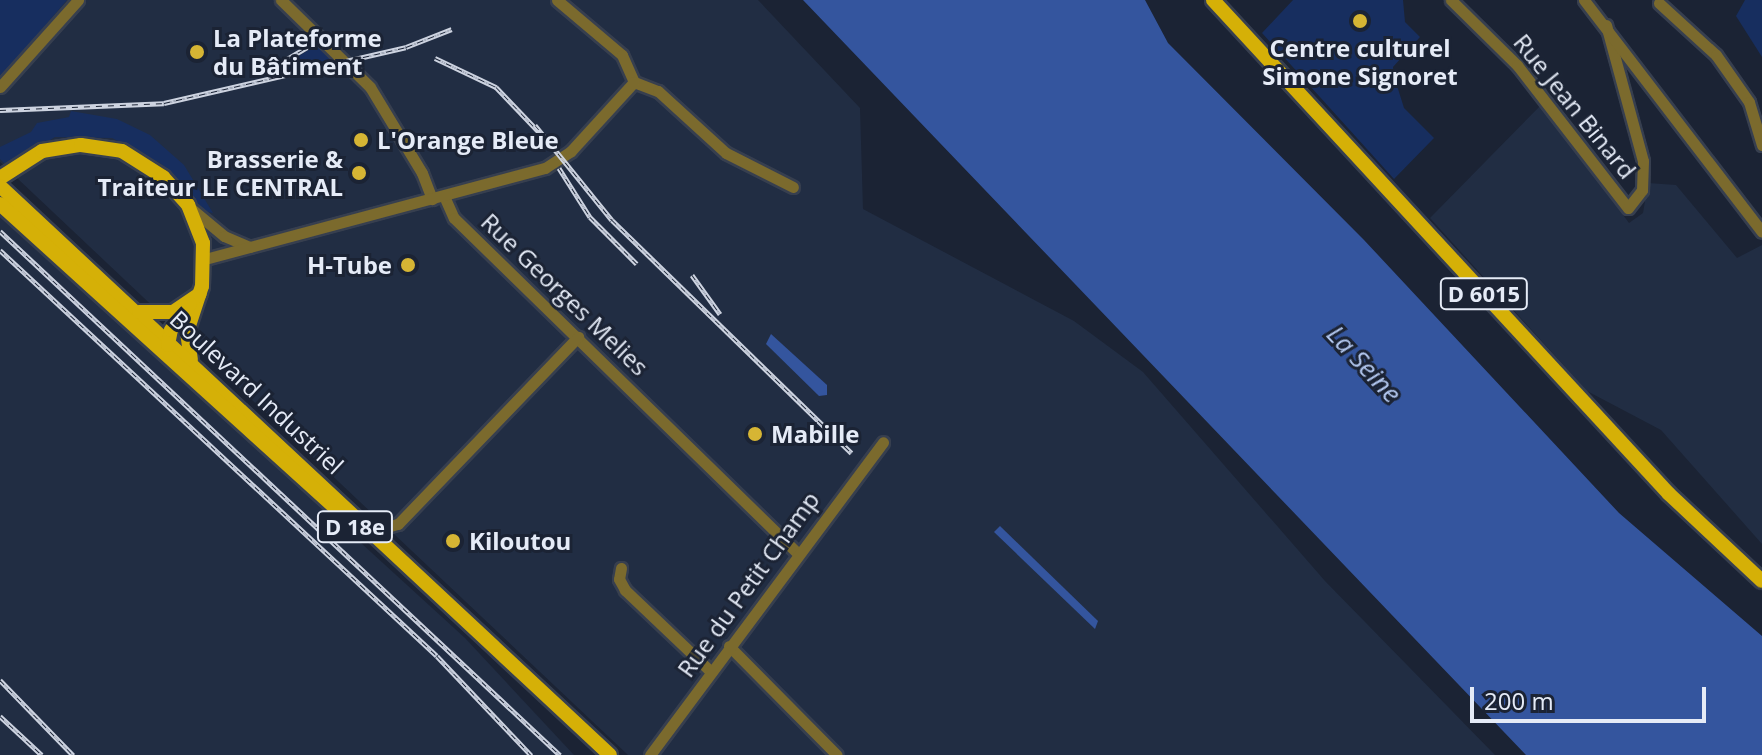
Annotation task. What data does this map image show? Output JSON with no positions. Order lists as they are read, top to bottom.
{
  "streets": {
    "main road": ["D 6015", "Boulevard Industriel", "D 18e"],
    "street": ["Rue Jean Binard", "Rue Georges Melies", "Rue du Petit Champ"]
  },
  "crossings": [
    ["Rue Georges Melies", "Rue du Petit Champ"],
    ["Boulevard Industriel", "D 18e"]
  ],
  "water": ["La Seine"],
  "places": [
    "Centre culturel Simone Signoret",
    "La Plateforme du Bâtiment",
    "L'Orange Bleue",
    "Brasserie & Traiteur LE CENTRAL",
    "H-Tube",
    "Mabille",
    "Kiloutou"
  ],
  "scale_bar": "200 m"
}
